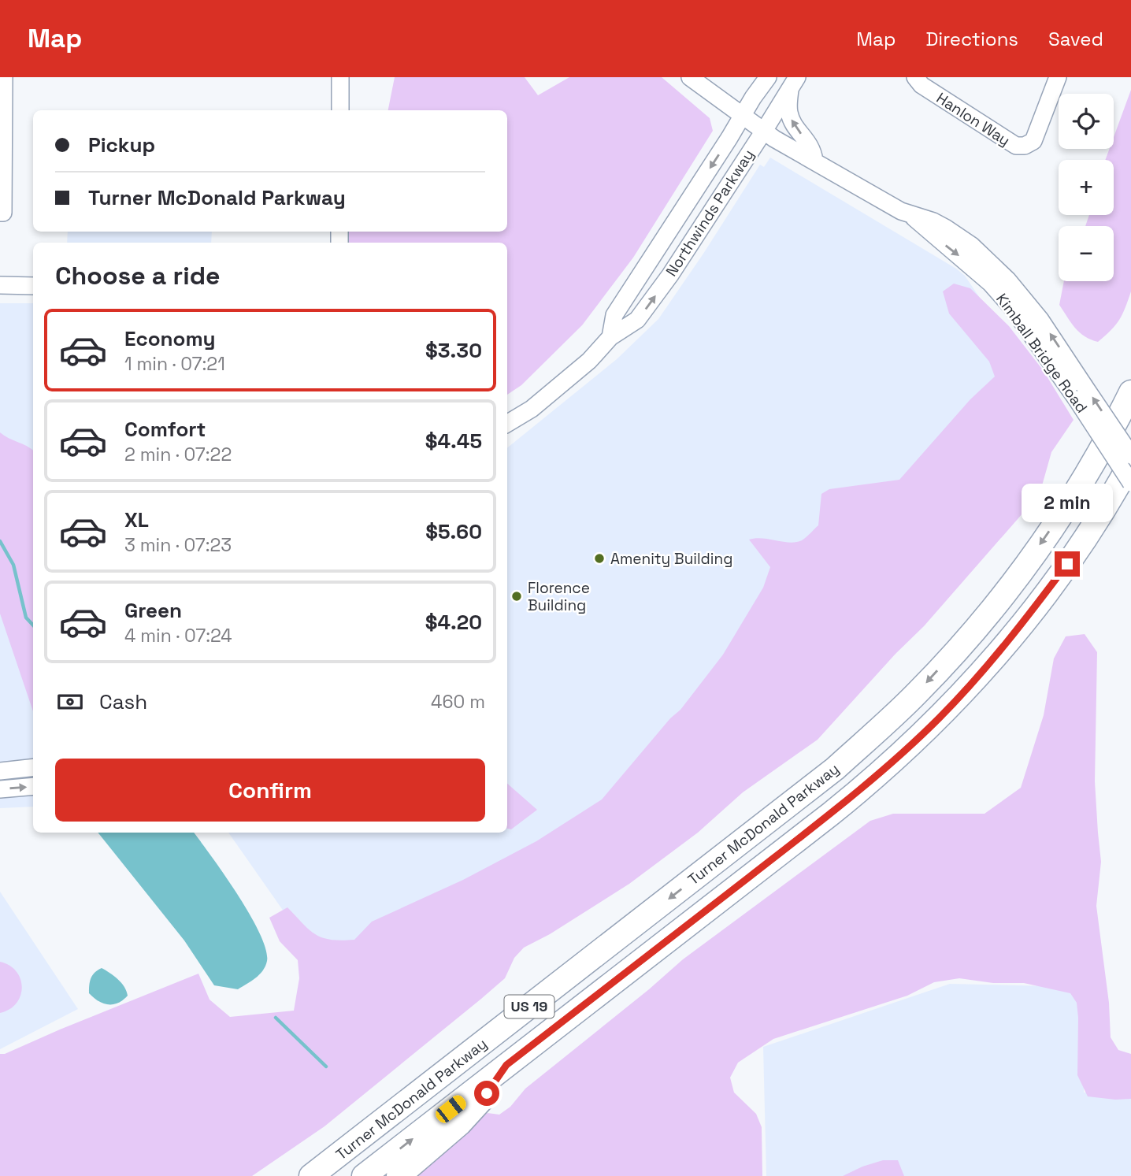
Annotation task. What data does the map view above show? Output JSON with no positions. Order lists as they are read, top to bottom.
{
  "streets": {
    "highway": ["Turner McDonald Parkway", "US 19"],
    "street": ["Hanlon Way", "Northwinds Parkway", "Kimball Bridge Road"]
  },
  "crossings": [
    ["Northwinds Parkway", "Kimball Bridge Road"]
  ],
  "places": ["Amenity Building", "Florence Building"],
  "page": {
    "header": "Map",
    "nav": ["Map", "Directions", "Saved"],
    "map_buttons": ["+", "−"],
    "banner": ["Pickup", "Turner McDonald Parkway"],
    "heading": "Choose a ride",
    "list": [
      {
        "name": "Economy",
        "note": "1 min · 07:21",
        "value": "$3.30"
      },
      {
        "name": "Comfort",
        "note": "2 min · 07:22",
        "value": "$4.45"
      },
      {
        "name": "XL",
        "note": "3 min · 07:23",
        "value": "$5.60"
      },
      {
        "name": "Green",
        "note": "4 min · 07:24",
        "value": "$4.20"
      }
    ],
    "bubble": "2 min",
    "pay": ["Cash", "460 m"],
    "buttons": "Confirm"
  }
}
